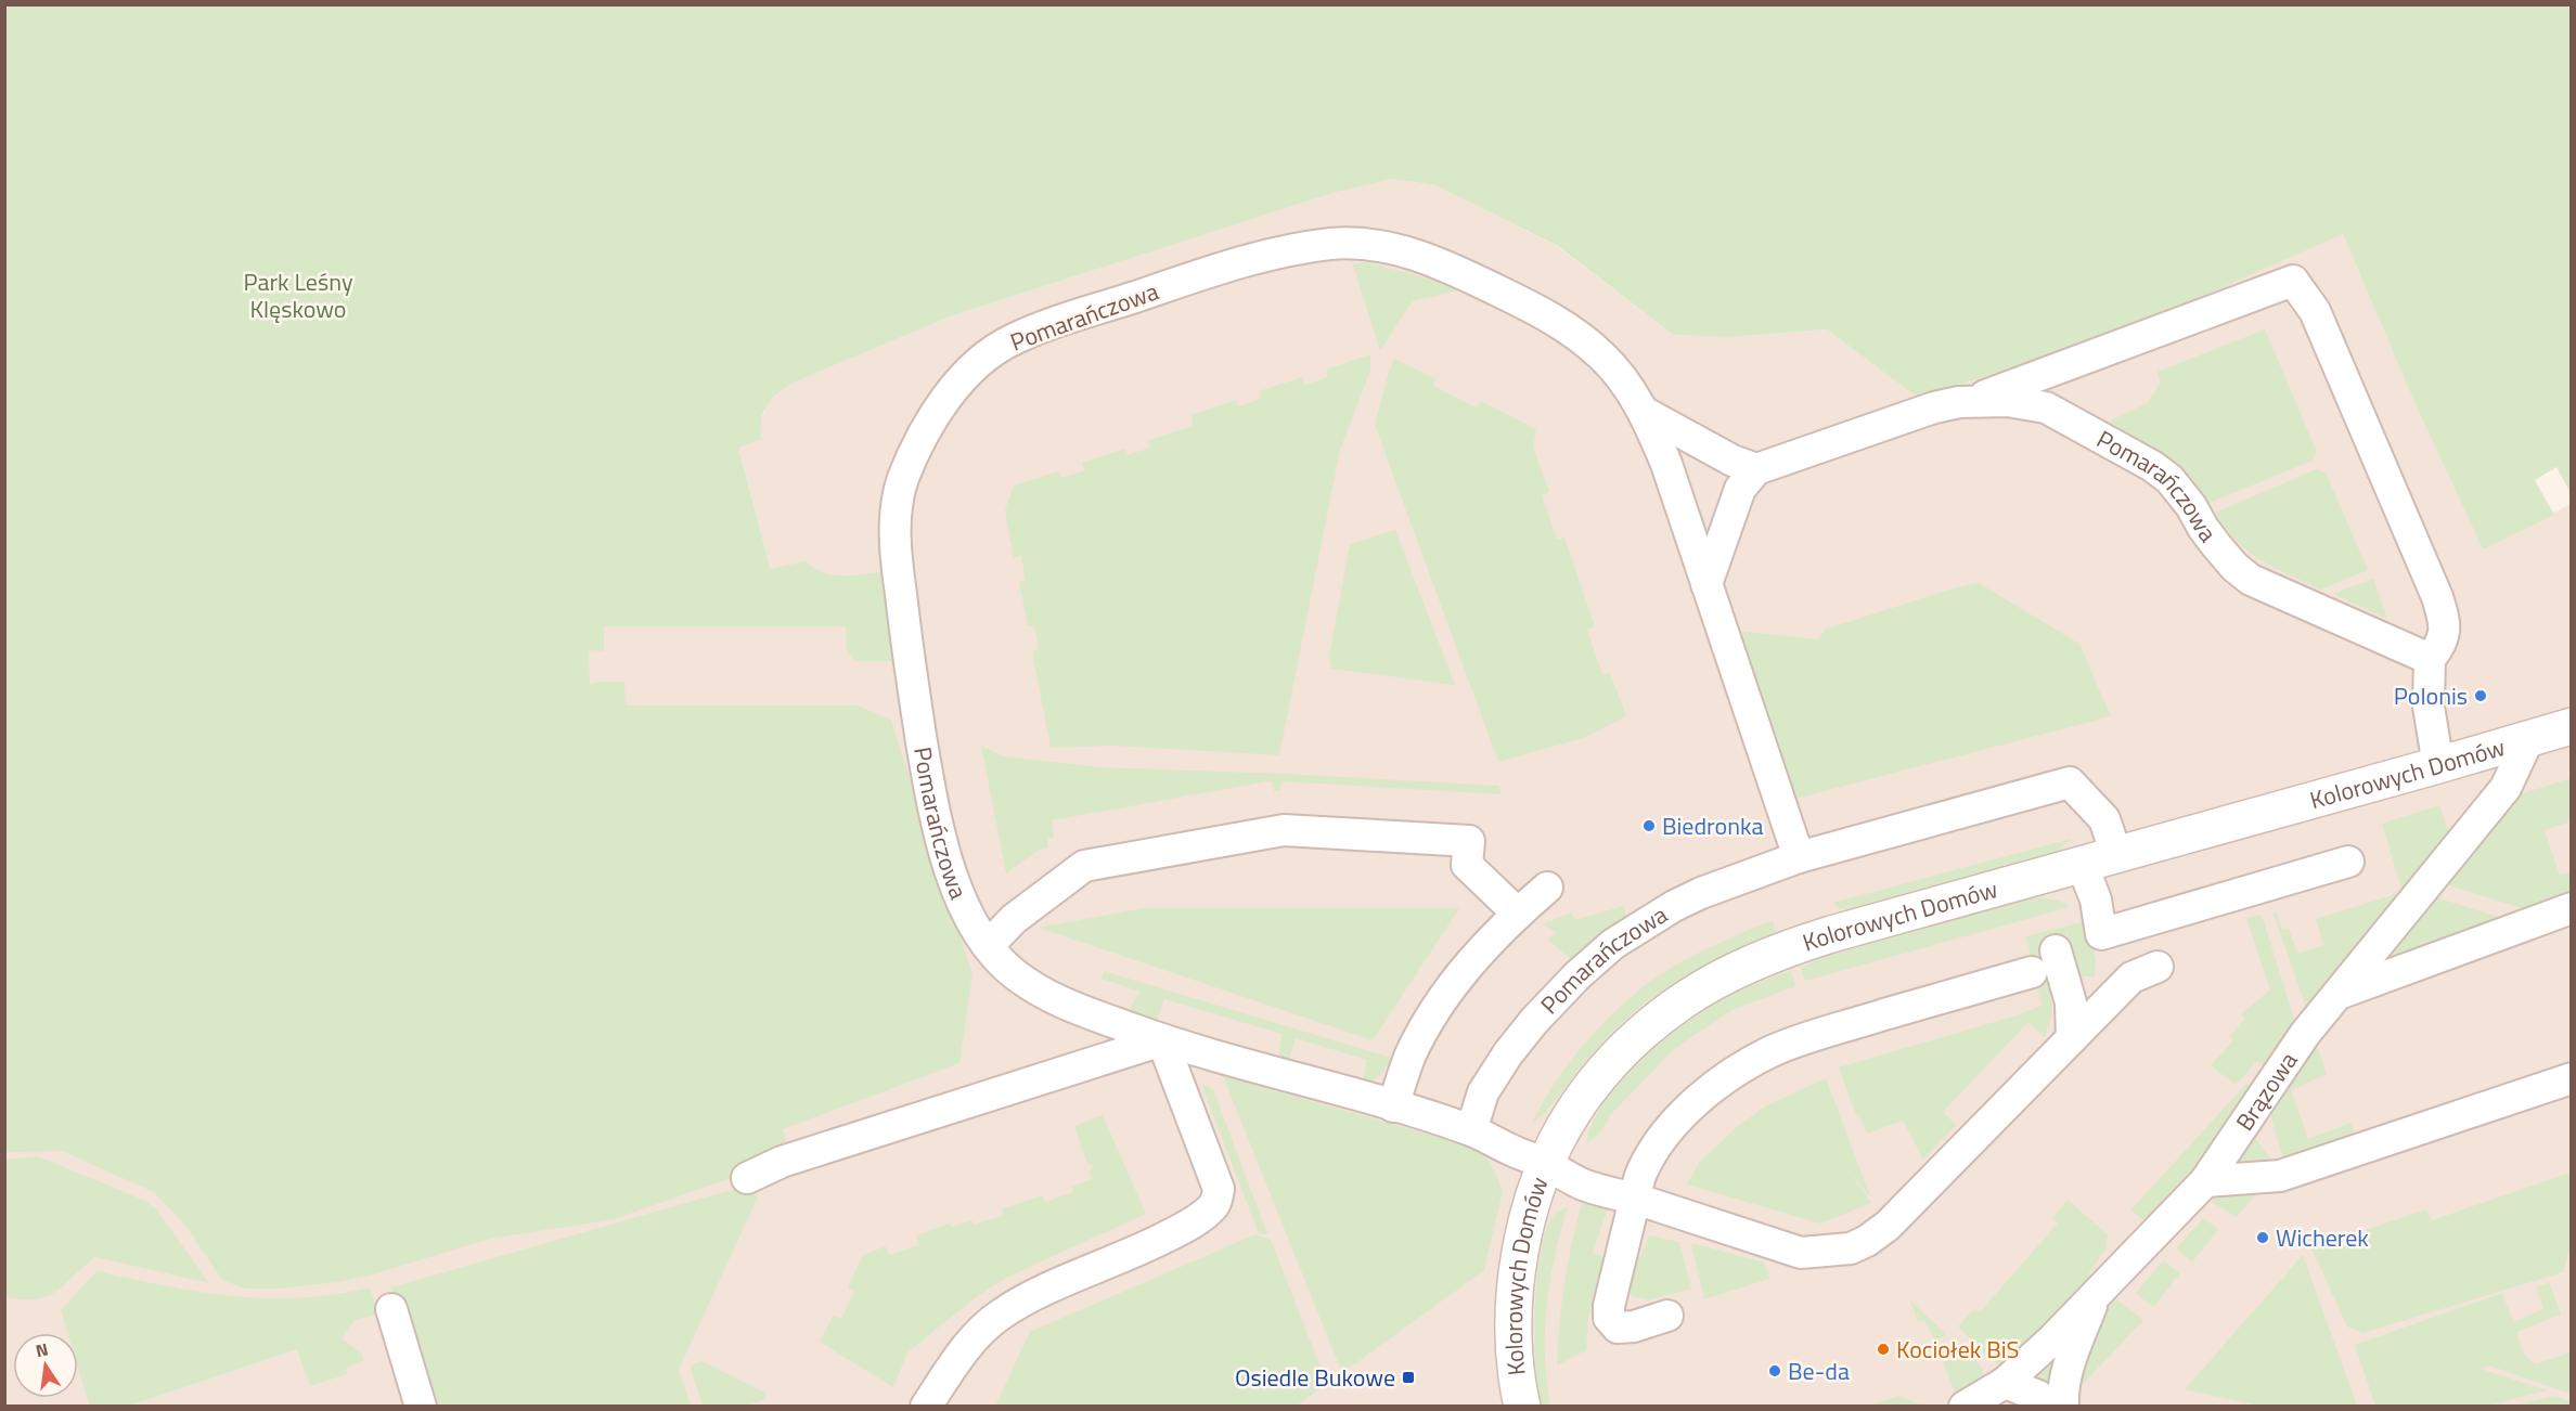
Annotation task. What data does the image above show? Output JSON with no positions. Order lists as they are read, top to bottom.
{
  "streets": {
    "street": ["Pomarańczowa", "Kolorowych Domów", "Brązowa"]
  },
  "crossings": [
    ["Pomarańczowa", "Kolorowych Domów"],
    ["Kolorowych Domów", "Brązowa"]
  ],
  "parks": ["Park Leśny Klęskowo"],
  "places": {
    "other": [
      "Polonis",
      "Biedronka",
      "Wicherek",
      "Kociołek BiS",
      "Be-da"
    ],
    "transit": ["Osiedle Bukowe"]
  },
  "north": "top"
}
